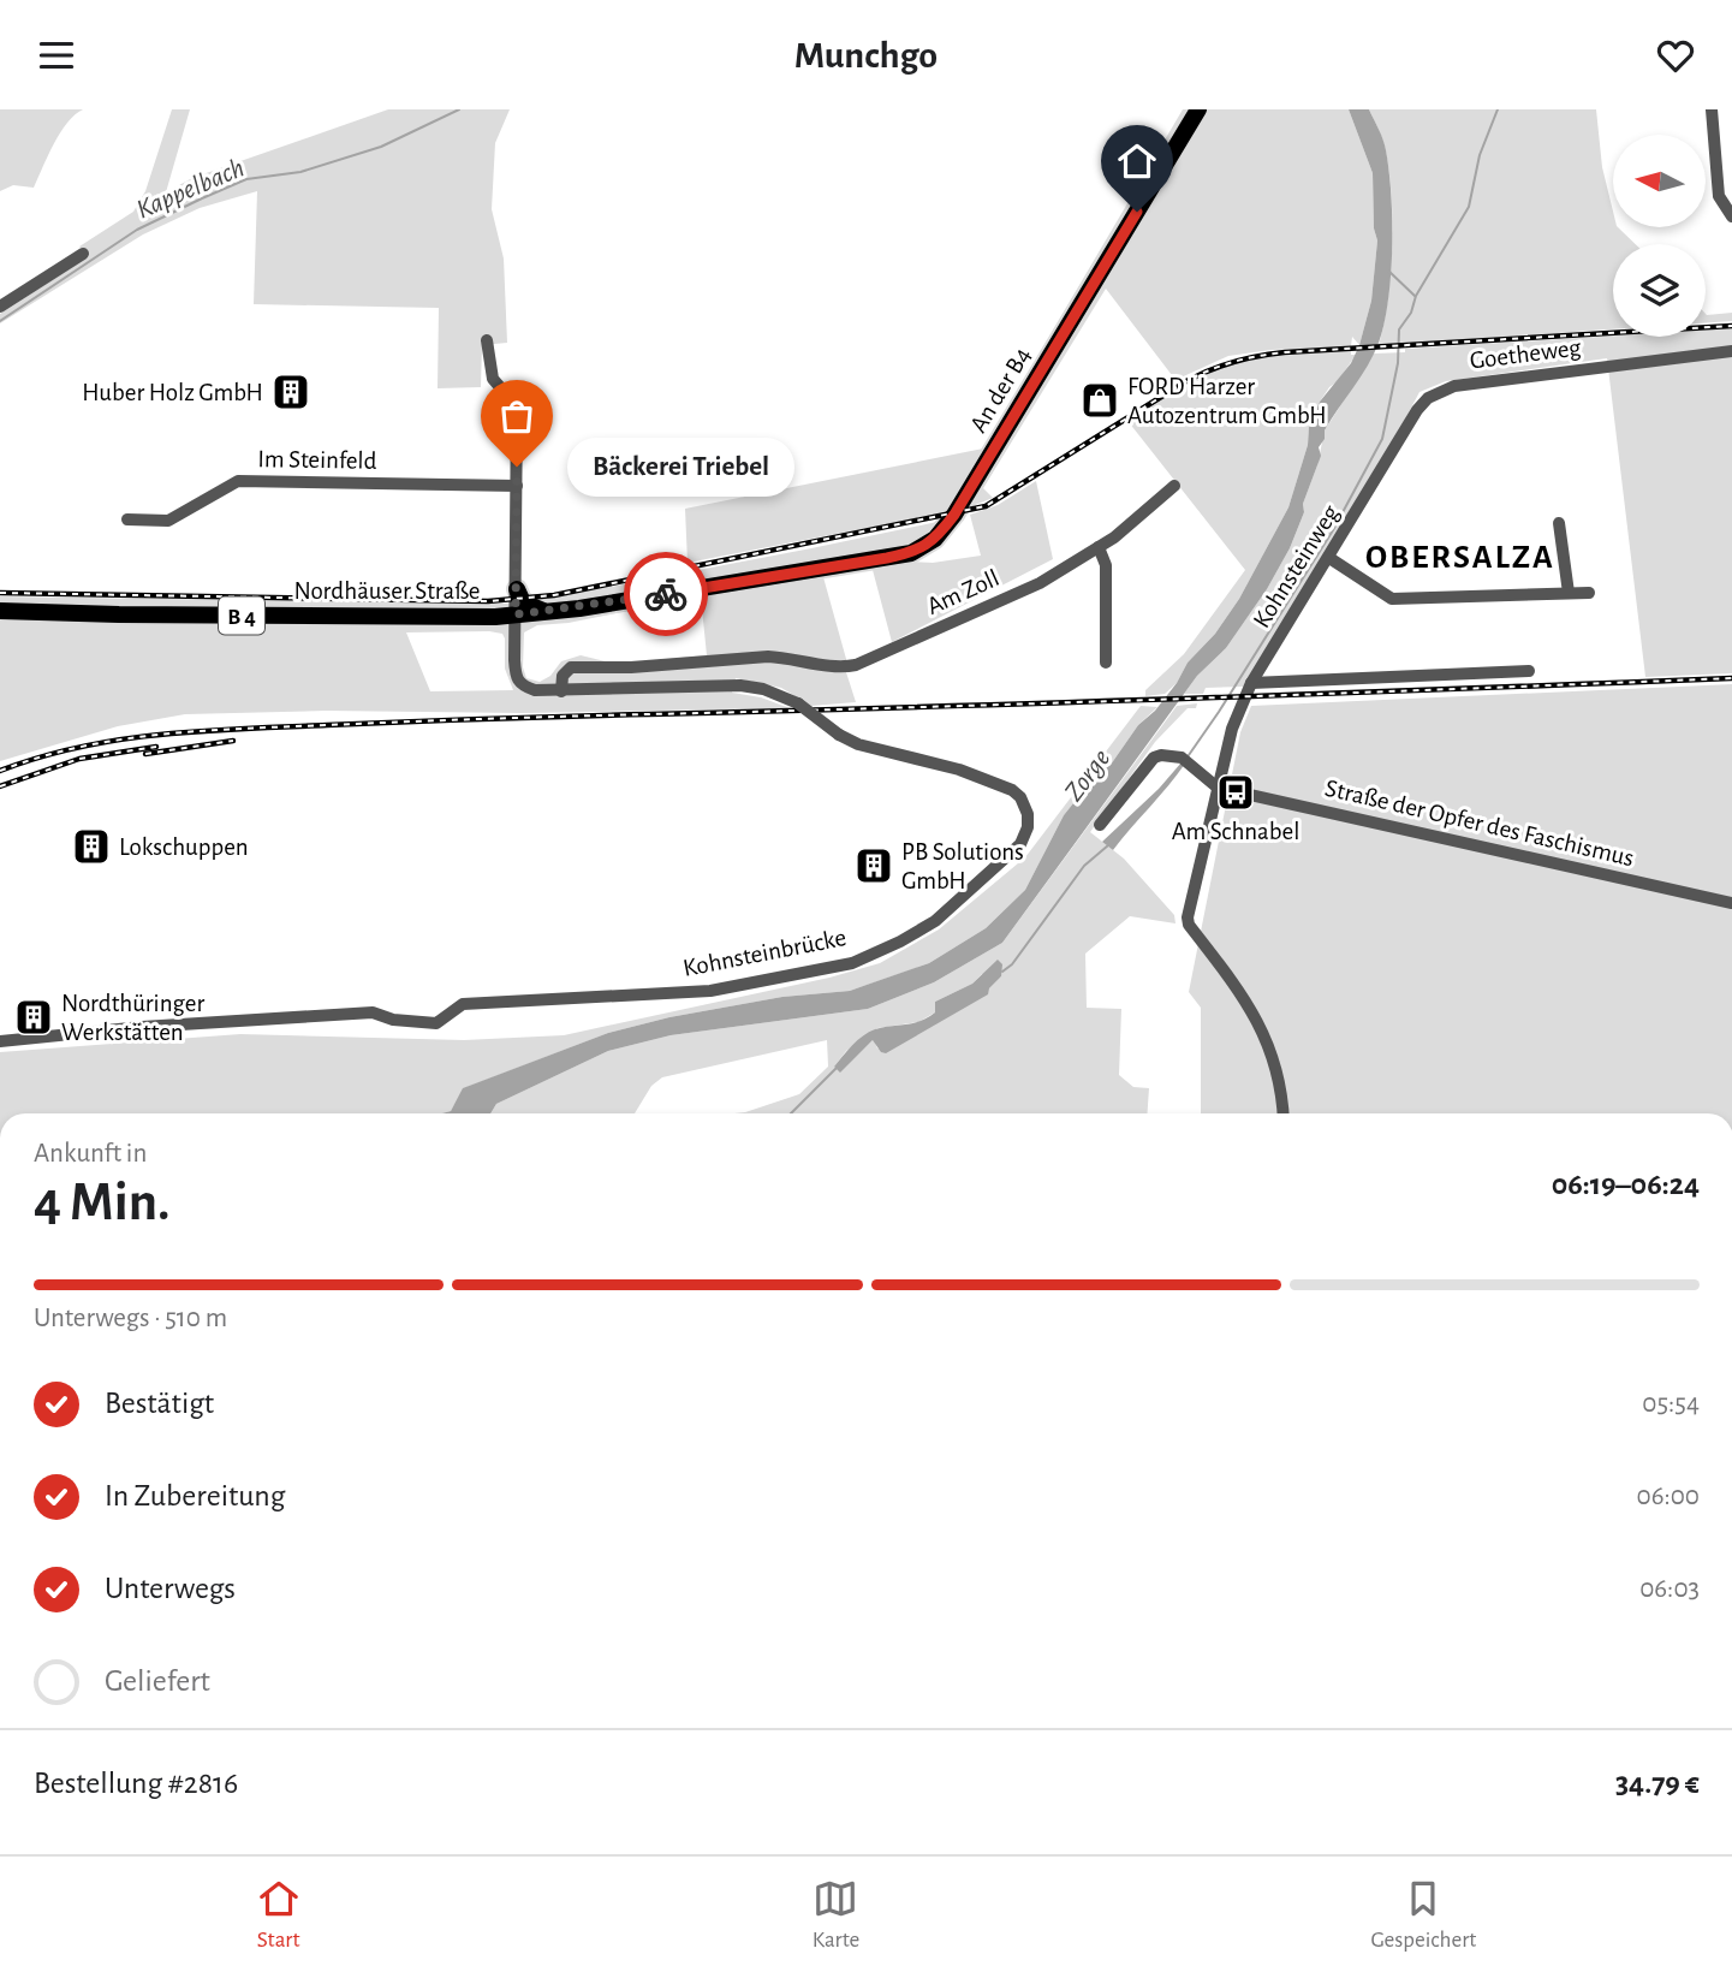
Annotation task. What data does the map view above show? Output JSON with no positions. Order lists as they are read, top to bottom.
{
  "streets": {
    "main road": ["An der B4", "Nordhäuser Straße", "B 4"],
    "street": [
      "Goetheweg",
      "Im Steinfeld",
      "Kohnsteinweg",
      "Am Zoll",
      "Straße der Opfer des Faschismus",
      "Kohnsteinbrücke"
    ]
  },
  "crossings": [
    ["Goetheweg", "Kohnsteinweg"],
    ["An der B4", "Nordhäuser Straße"],
    ["Kohnsteinweg", "Straße der Opfer des Faschismus"],
    ["Nordhäuser Straße", "Kohnsteinbrücke"],
    ["Am Zoll", "Kohnsteinbrücke"]
  ],
  "districts": ["OBERSALZA"],
  "water": ["Kappelbach", "Zorge"],
  "places": {
    "building": [
      "Huber Holz GmbH",
      "Lokschuppen",
      "PB Solutions GmbH",
      "Nordthüringer Werkstätten"
    ],
    "shop": ["FORD Harzer Autozentrum GmbH"],
    "other": ["Bäckerei Triebel"],
    "bus stop": ["Am Schnabel"]
  },
  "north": "left",
  "page": {
    "header": "Munchgo",
    "bubble": "Bäckerei Triebel",
    "heading": ["4 Min.", "Ankunft in", "06:19–06:24"],
    "panel": ["Bestellung #2816", "34.79 €"],
    "bar": "Unterwegs · 510 m",
    "list": [
      ["Bestätigt", "05:54"],
      ["In Zubereitung", "06:00"],
      ["Unterwegs", "06:03"],
      "Geliefert"
    ],
    "tabs": ["Start", "Karte", "Gespeichert"]
  }
}
